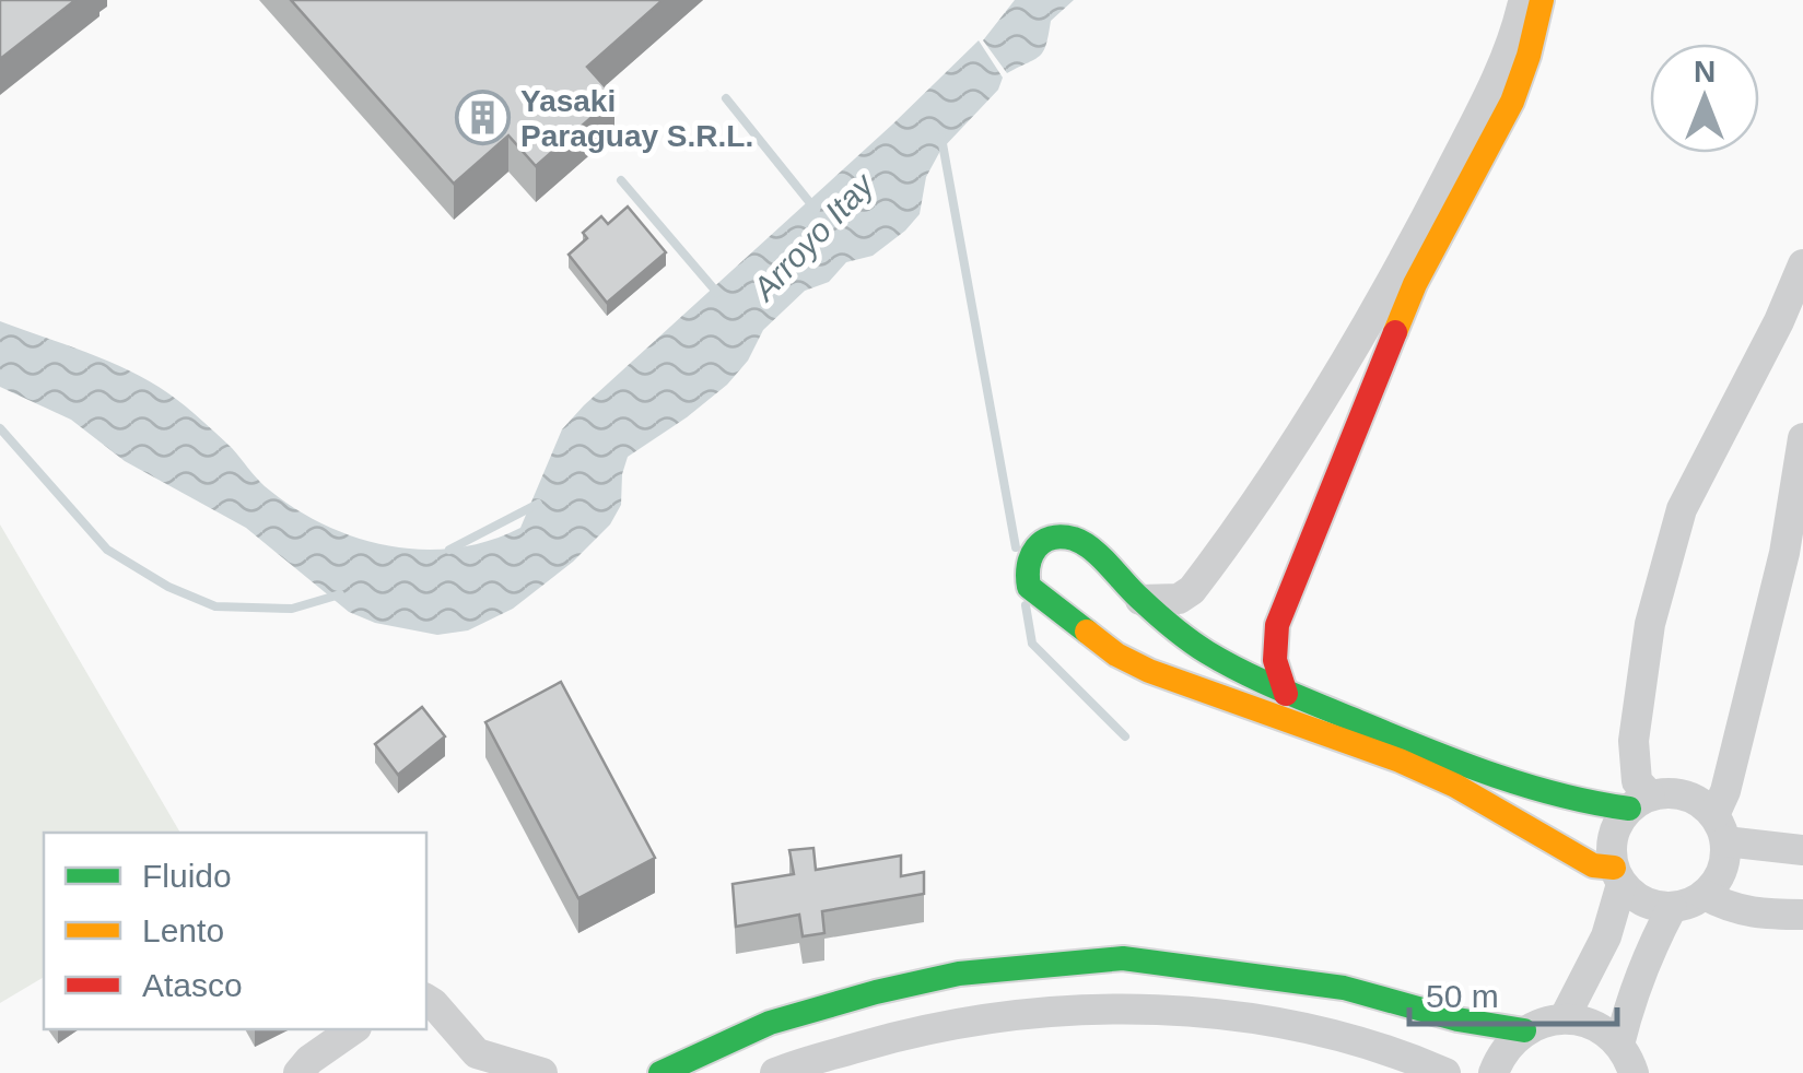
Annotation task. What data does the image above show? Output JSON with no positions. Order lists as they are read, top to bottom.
{
  "water": ["Arroyo Itay"],
  "places": {
    "building": ["Yasaki Paraguay S.R.L."]
  },
  "legend": ["Fluido", "Lento", "Atasco"],
  "scale_bar": "50 m",
  "north": "top"
}
